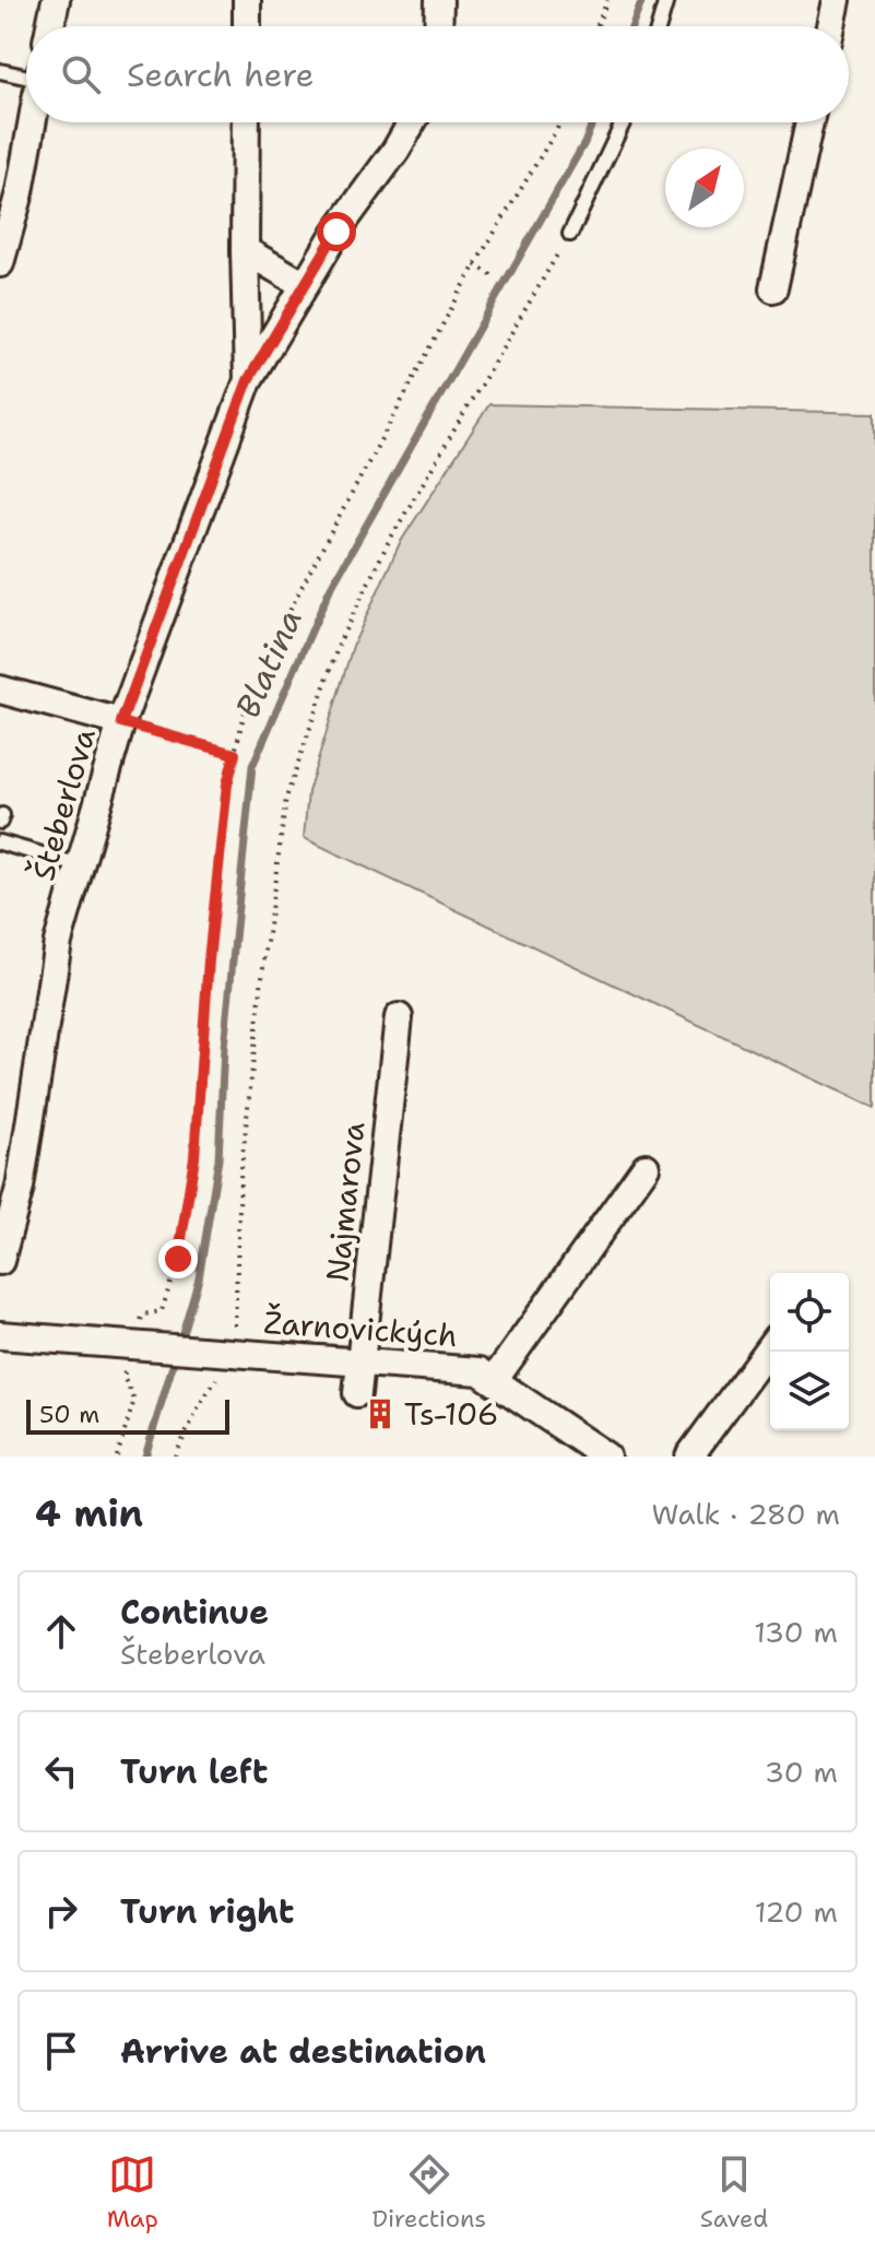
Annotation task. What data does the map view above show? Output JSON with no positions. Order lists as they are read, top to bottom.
{
  "streets": {
    "street": ["Šteberlova", "Najmarova", "Žarnovických"]
  },
  "crossings": [
    ["Najmarova", "Žarnovických"]
  ],
  "water": ["Blatina"],
  "places": {
    "building": ["Ts-106"]
  },
  "scale_bar": "50 m",
  "north": "top right",
  "page": {
    "search": "Search here",
    "scale": "50 m",
    "heading": ["4 min", "Walk · 280 m"],
    "list": [
      ["Continue", "Šteberlova", "130 m"],
      ["Turn left", "30 m"],
      ["Turn right", "120 m"],
      "Arrive at destination"
    ],
    "nav": ["Map", "Directions", "Saved"]
  }
}
